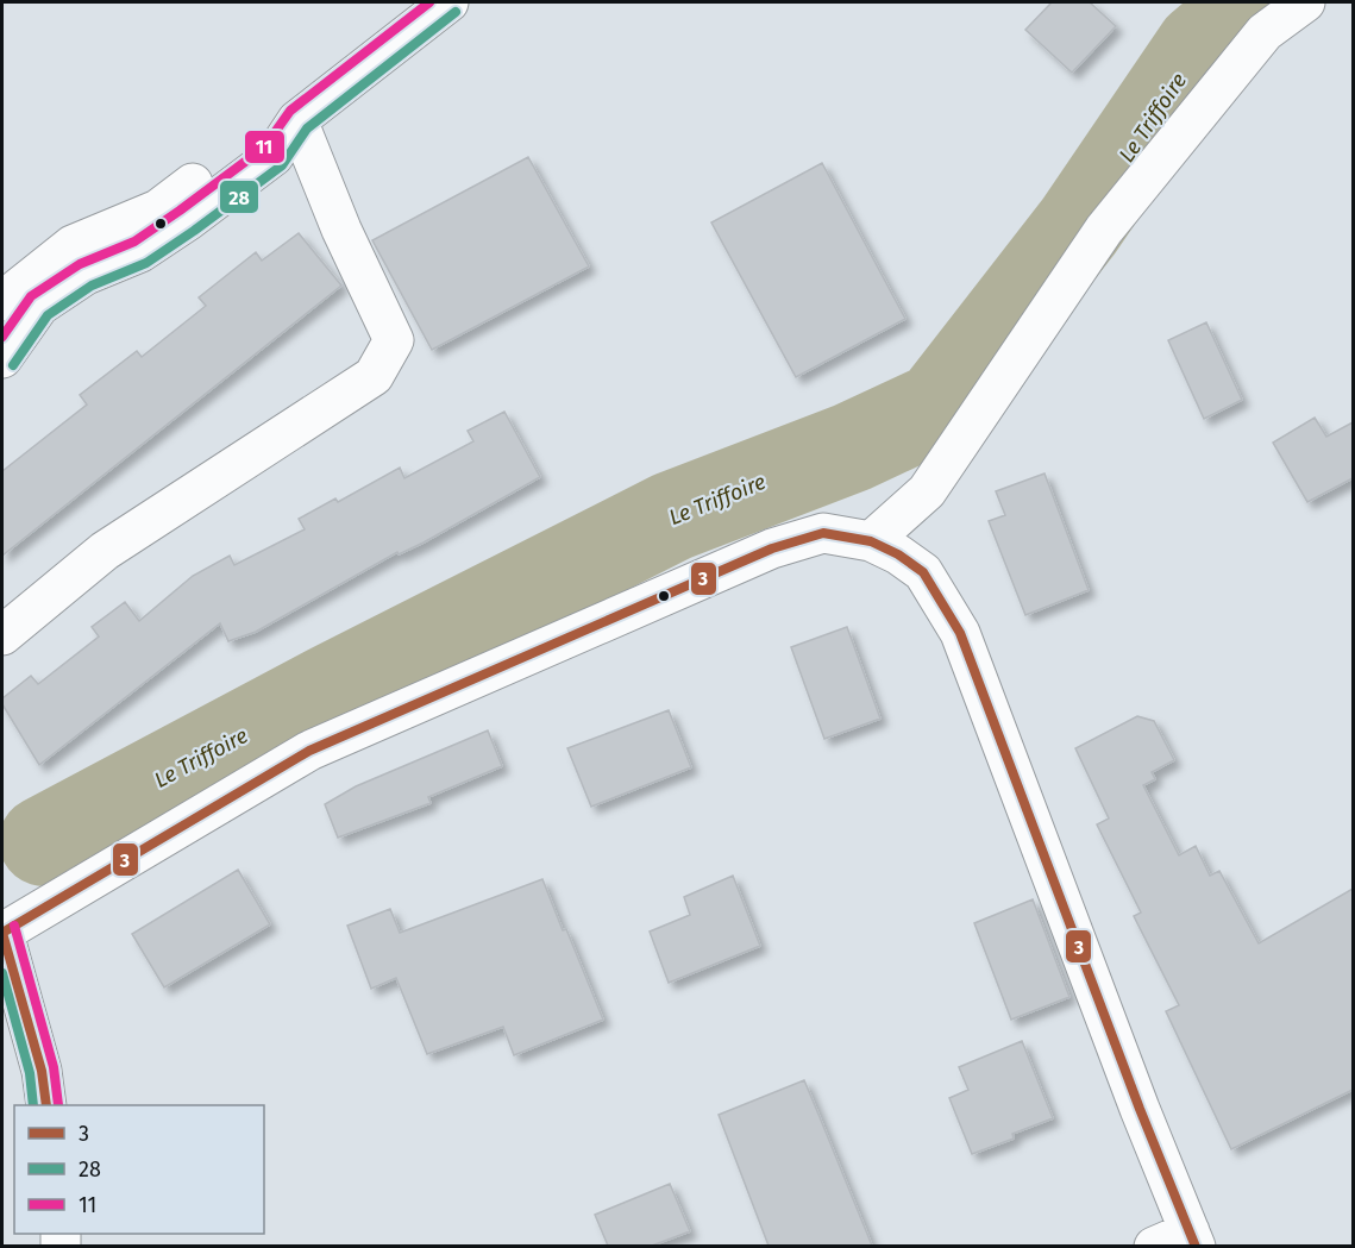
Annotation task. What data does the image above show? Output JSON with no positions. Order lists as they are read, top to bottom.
{
  "water": ["Le Triffoire"],
  "lines": ["transit line 11", "transit line 28", "transit line 3"],
  "legend": ["3", "28", "11"]
}
